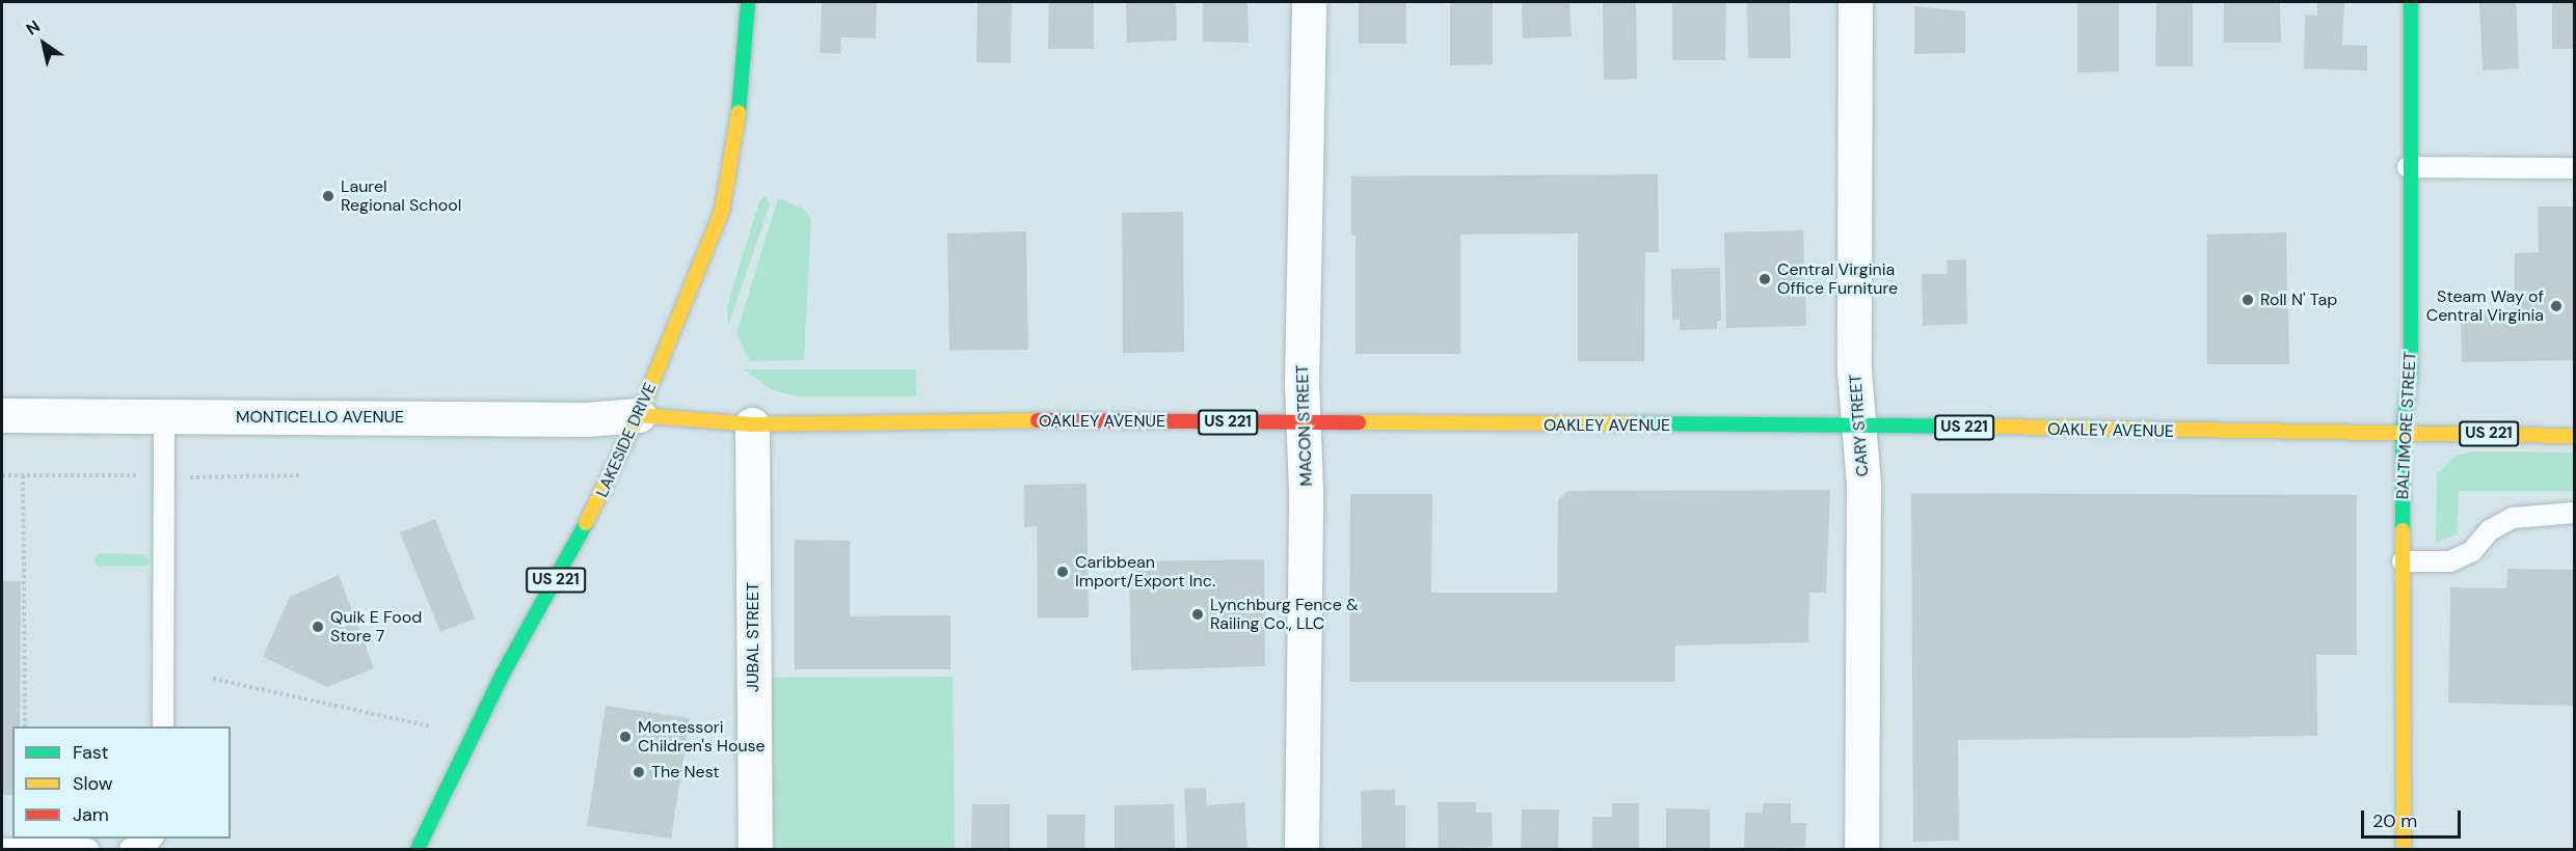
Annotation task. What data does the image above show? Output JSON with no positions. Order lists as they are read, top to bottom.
{
  "streets": {
    "main road": [
      "OAKLEY AVENUE",
      "US 221",
      "BALTIMORE STREET",
      "LAKESIDE DRIVE"
    ],
    "street": [
      "MONTICELLO AVENUE",
      "MACON STREET",
      "CARY STREET",
      "JUBAL STREET"
    ]
  },
  "crossings": [
    ["MONTICELLO AVENUE", "OAKLEY AVENUE"],
    ["MONTICELLO AVENUE", "LAKESIDE DRIVE"],
    ["OAKLEY AVENUE", "MACON STREET"],
    ["OAKLEY AVENUE", "CARY STREET"],
    ["OAKLEY AVENUE", "BALTIMORE STREET"],
    ["OAKLEY AVENUE", "LAKESIDE DRIVE"],
    ["OAKLEY AVENUE", "JUBAL STREET"]
  ],
  "places": [
    "Laurel Regional School",
    "Central Virginia Office Furniture",
    "Roll N' Tap",
    "Steam Way of Central Virginia",
    "Caribbean Import/Export Inc.",
    "Lynchburg Fence & Railing Co., LLC",
    "Quik E Food Store 7",
    "Montessori Children's House",
    "The Nest"
  ],
  "legend": ["Fast", "Slow", "Jam"],
  "scale_bar": "20 m",
  "north": "top left"
}
